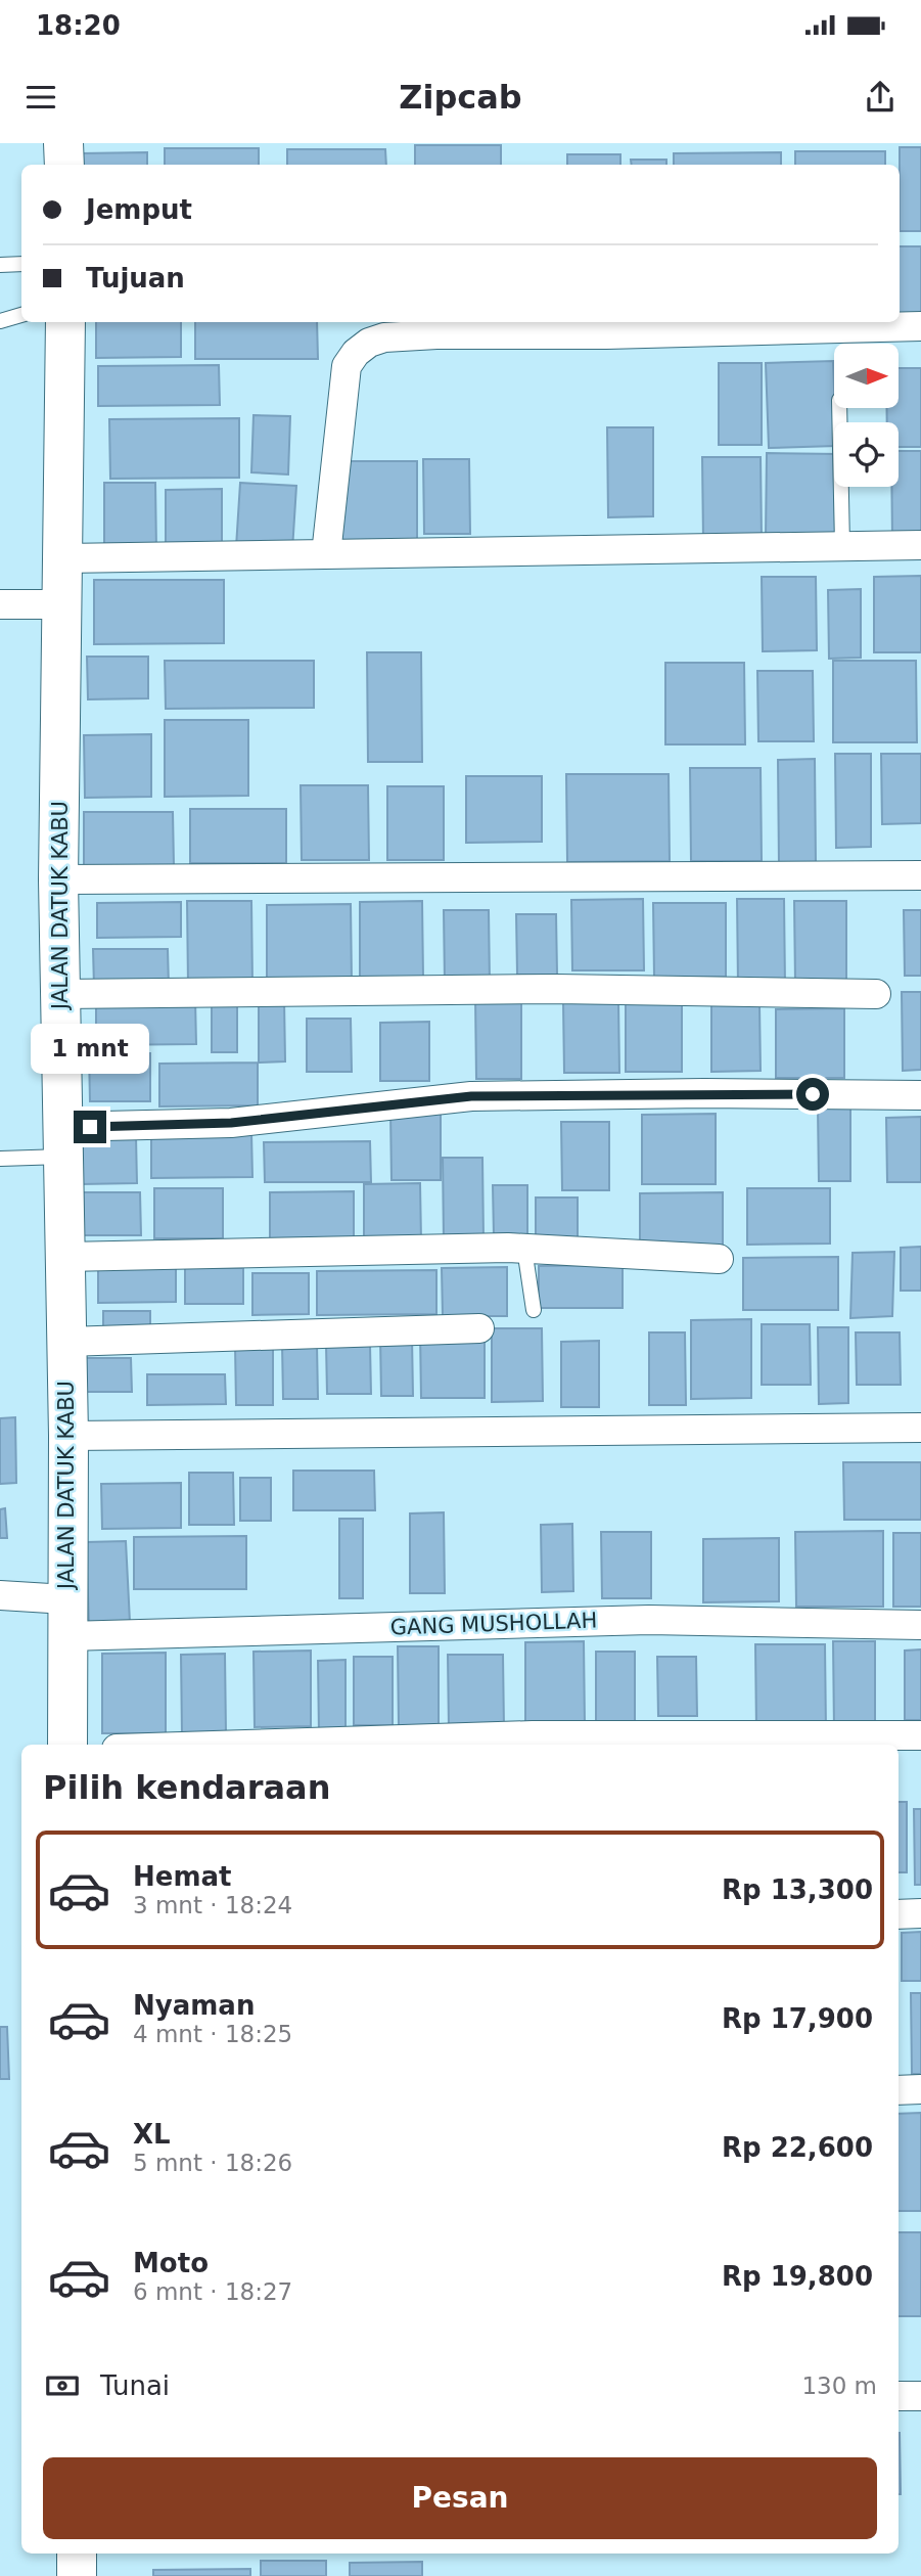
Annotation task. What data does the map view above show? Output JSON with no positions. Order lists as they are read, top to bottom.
{
  "streets": {
    "street": ["JALAN DATUK KABU", "GANG MUSHOLLAH"]
  },
  "crossings": [
    ["JALAN DATUK KABU", "GANG MUSHOLLAH"]
  ],
  "north": "right",
  "page": {
    "status": "18:20",
    "header": "Zipcab",
    "banner": ["Jemput", "Tujuan"],
    "bubble": "1 mnt",
    "heading": "Pilih kendaraan",
    "list": [
      {
        "name": "Hemat",
        "note": "3 mnt · 18:24",
        "value": "Rp 13,300"
      },
      {
        "name": "Nyaman",
        "note": "4 mnt · 18:25",
        "value": "Rp 17,900"
      },
      {
        "name": "XL",
        "note": "5 mnt · 18:26",
        "value": "Rp 22,600"
      },
      {
        "name": "Moto",
        "note": "6 mnt · 18:27",
        "value": "Rp 19,800"
      }
    ],
    "pay": ["Tunai", "130 m"],
    "buttons": "Pesan"
  }
}
